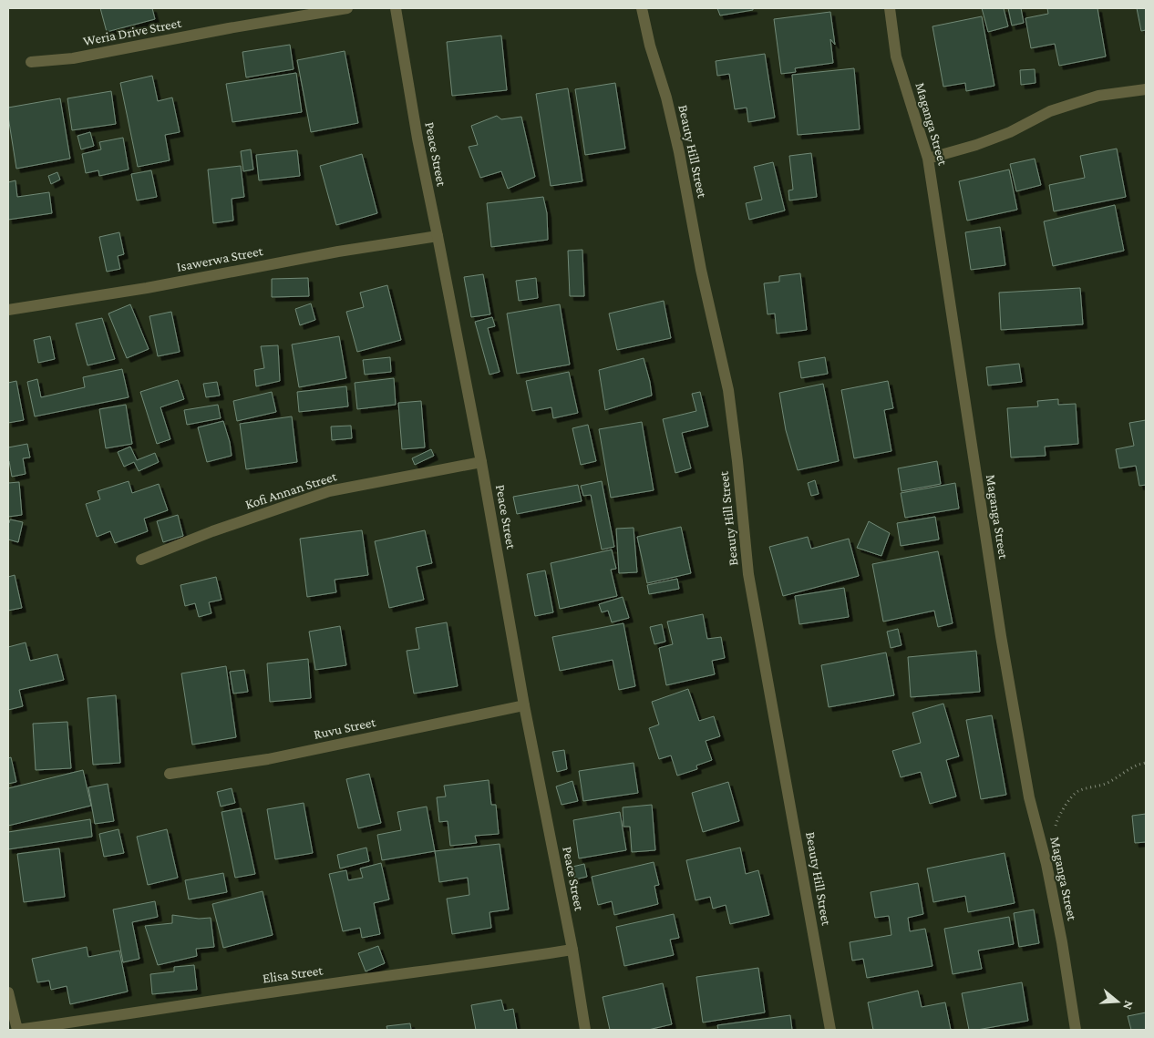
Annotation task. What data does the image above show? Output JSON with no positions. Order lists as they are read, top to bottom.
{
  "streets": {
    "street": [
      "Weria Drive Street",
      "Maganga Street",
      "Beauty Hill Street",
      "Peace Street",
      "Isawerwa Street",
      "Kofi Annan Street",
      "Ruvu Street",
      "Elisa Street"
    ]
  },
  "crossings": [
    ["Peace Street", "Isawerwa Street"],
    ["Peace Street", "Kofi Annan Street"],
    ["Peace Street", "Ruvu Street"],
    ["Peace Street", "Elisa Street"]
  ],
  "north": "right"
}
